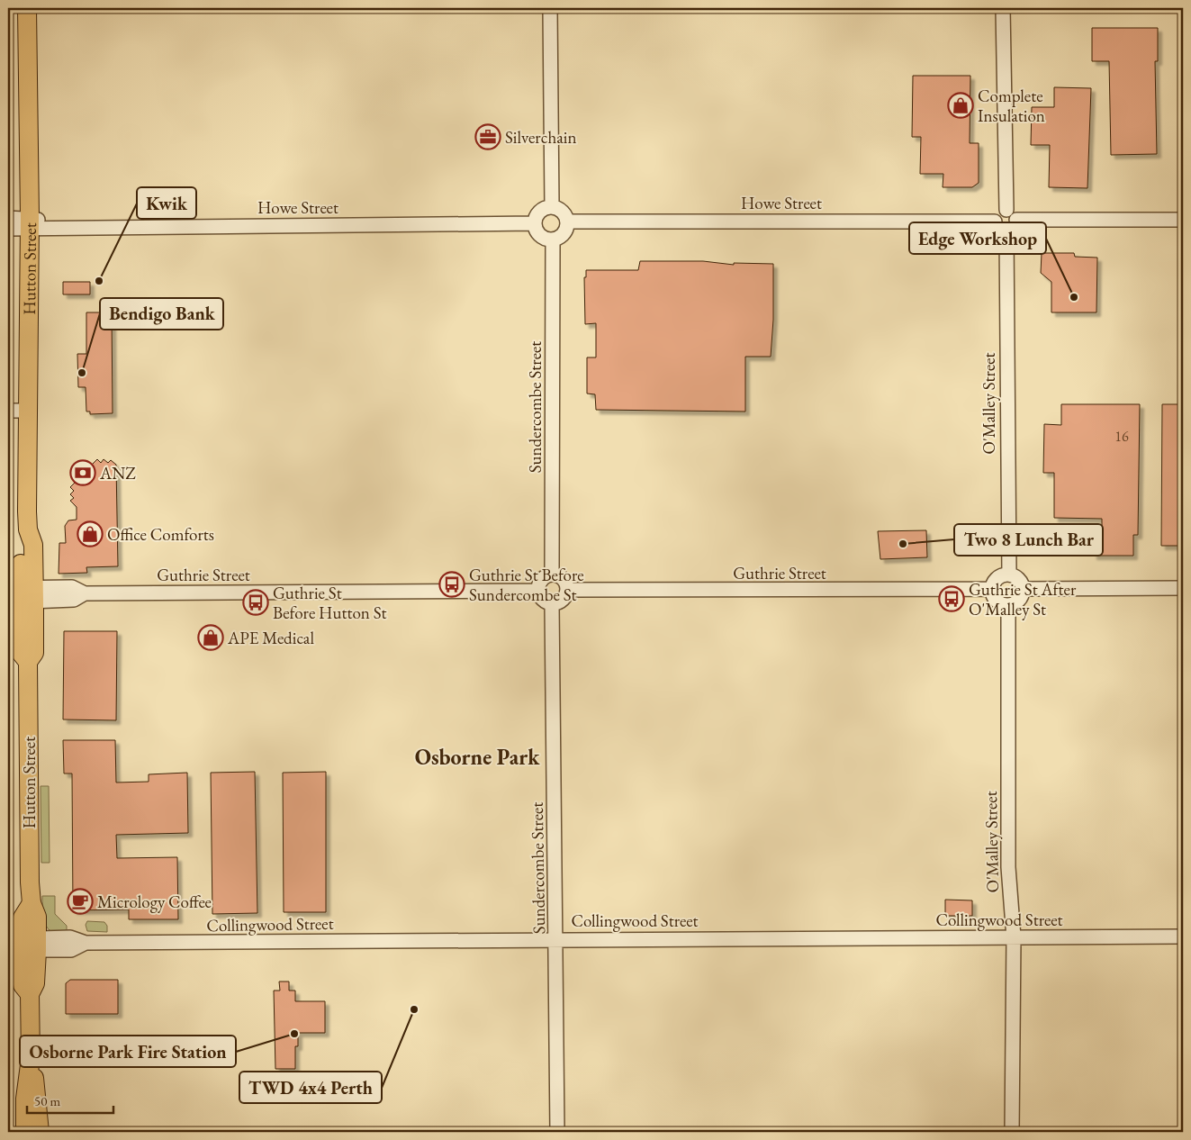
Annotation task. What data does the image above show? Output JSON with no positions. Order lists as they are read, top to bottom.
{
  "streets": {
    "main road": ["Hutton Street"],
    "street": [
      "Howe Street",
      "O'Malley Street",
      "Sundercombe Street",
      "Guthrie Street",
      "Collingwood Street"
    ]
  },
  "crossings": [
    ["Howe Street", "Hutton Street"],
    ["Howe Street", "O'Malley Street"],
    ["Howe Street", "Sundercombe Street"],
    ["Hutton Street", "Guthrie Street"],
    ["Hutton Street", "Collingwood Street"],
    ["O'Malley Street", "Guthrie Street"],
    ["O'Malley Street", "Collingwood Street"],
    ["Sundercombe Street", "Guthrie Street"],
    ["Sundercombe Street", "Collingwood Street"]
  ],
  "districts": ["Osborne Park"],
  "places": {
    "shop": ["Complete Insulation", "Office Comforts", "APE Medical"],
    "office": ["Silverchain"],
    "other": [
      "Kwik",
      "Edge Workshop",
      "Bendigo Bank",
      "Two 8 Lunch Bar",
      "TWD 4x4 Perth",
      "Osborne Park Fire Station"
    ],
    "bank": ["ANZ"],
    "bus stop": ["Guthrie St Before Sundercombe St", "Guthrie St After O'Malley St", "Guthrie St Before Hutton St"],
    "cafe": ["Micrology Coffee"]
  },
  "house_numbers": ["16"],
  "scale_bar": "50 m"
}
